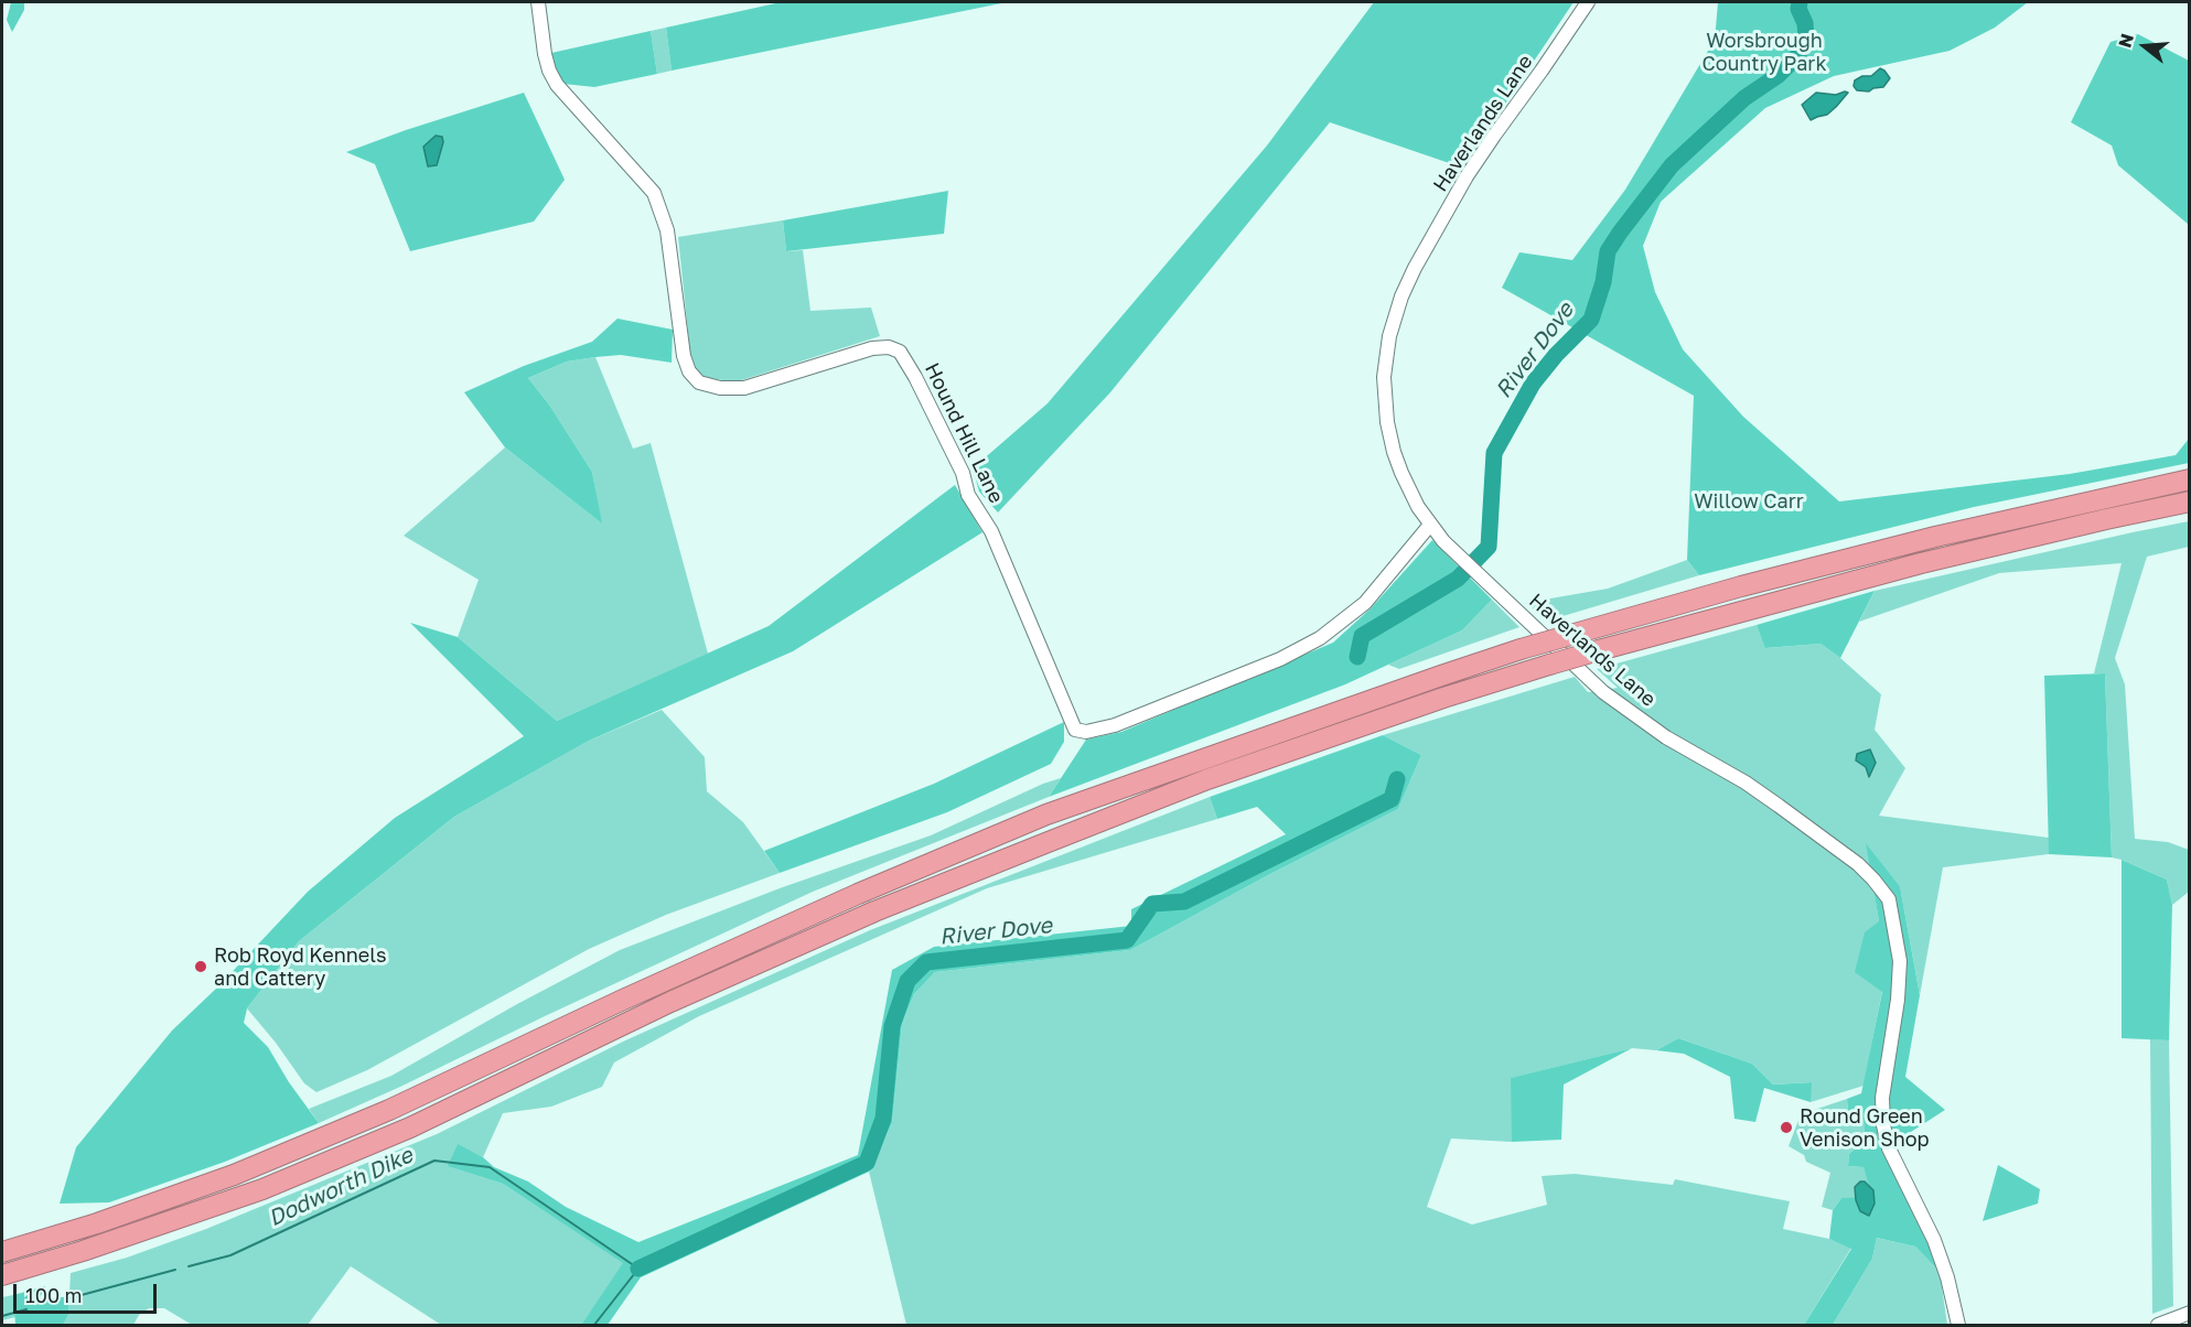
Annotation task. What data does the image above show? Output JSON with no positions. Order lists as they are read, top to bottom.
{
  "streets": {
    "street": ["Haverlands Lane", "Hound Hill Lane"]
  },
  "crossings": [
    ["Haverlands Lane", "Hound Hill Lane"]
  ],
  "water": ["River Dove", "Dodworth Dike"],
  "parks": ["Worsbrough Country Park", "Willow Carr"],
  "places": ["Rob Royd Kennels and Cattery", "Round Green Venison Shop"],
  "scale_bar": "100 m",
  "north": "left"
}
